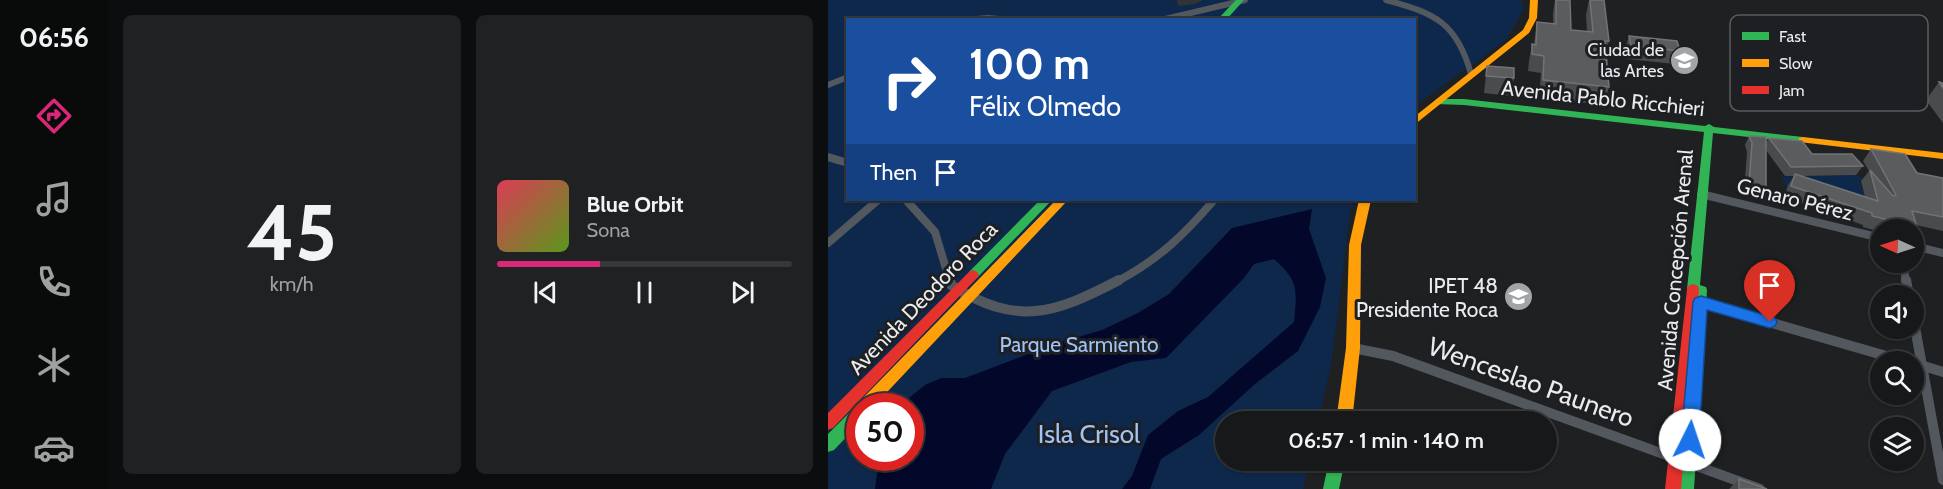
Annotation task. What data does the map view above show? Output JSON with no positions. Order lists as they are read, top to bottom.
{
  "streets": {
    "main road": ["Avenida Pablo Ricchieri", "Avenida Concepción Arenal", "Avenida Deodoro Roca"],
    "street": ["Genaro Pérez", "Wenceslao Paunero"]
  },
  "crossings": [
    ["Avenida Pablo Ricchieri", "Avenida Concepción Arenal"],
    ["Genaro Pérez", "Avenida Concepción Arenal"],
    ["Avenida Concepción Arenal", "Wenceslao Paunero"]
  ],
  "parks": ["Parque Sarmiento", "Isla Crisol"],
  "places": {
    "school or university": ["Ciudad de las Artes", "IPET 48 Presidente Roca"]
  },
  "legend": ["Fast", "Slow", "Jam"],
  "north": "left",
  "page": {
    "tabs": "06:56",
    "tile": ["45", "km/h"],
    "turn": ["100 m", "Félix Olmedo"],
    "then": "Then",
    "song": ["Blue Orbit", "Sona"],
    "limit": "50",
    "trip": "06:57 · 1 min · 140 m"
  }
}
